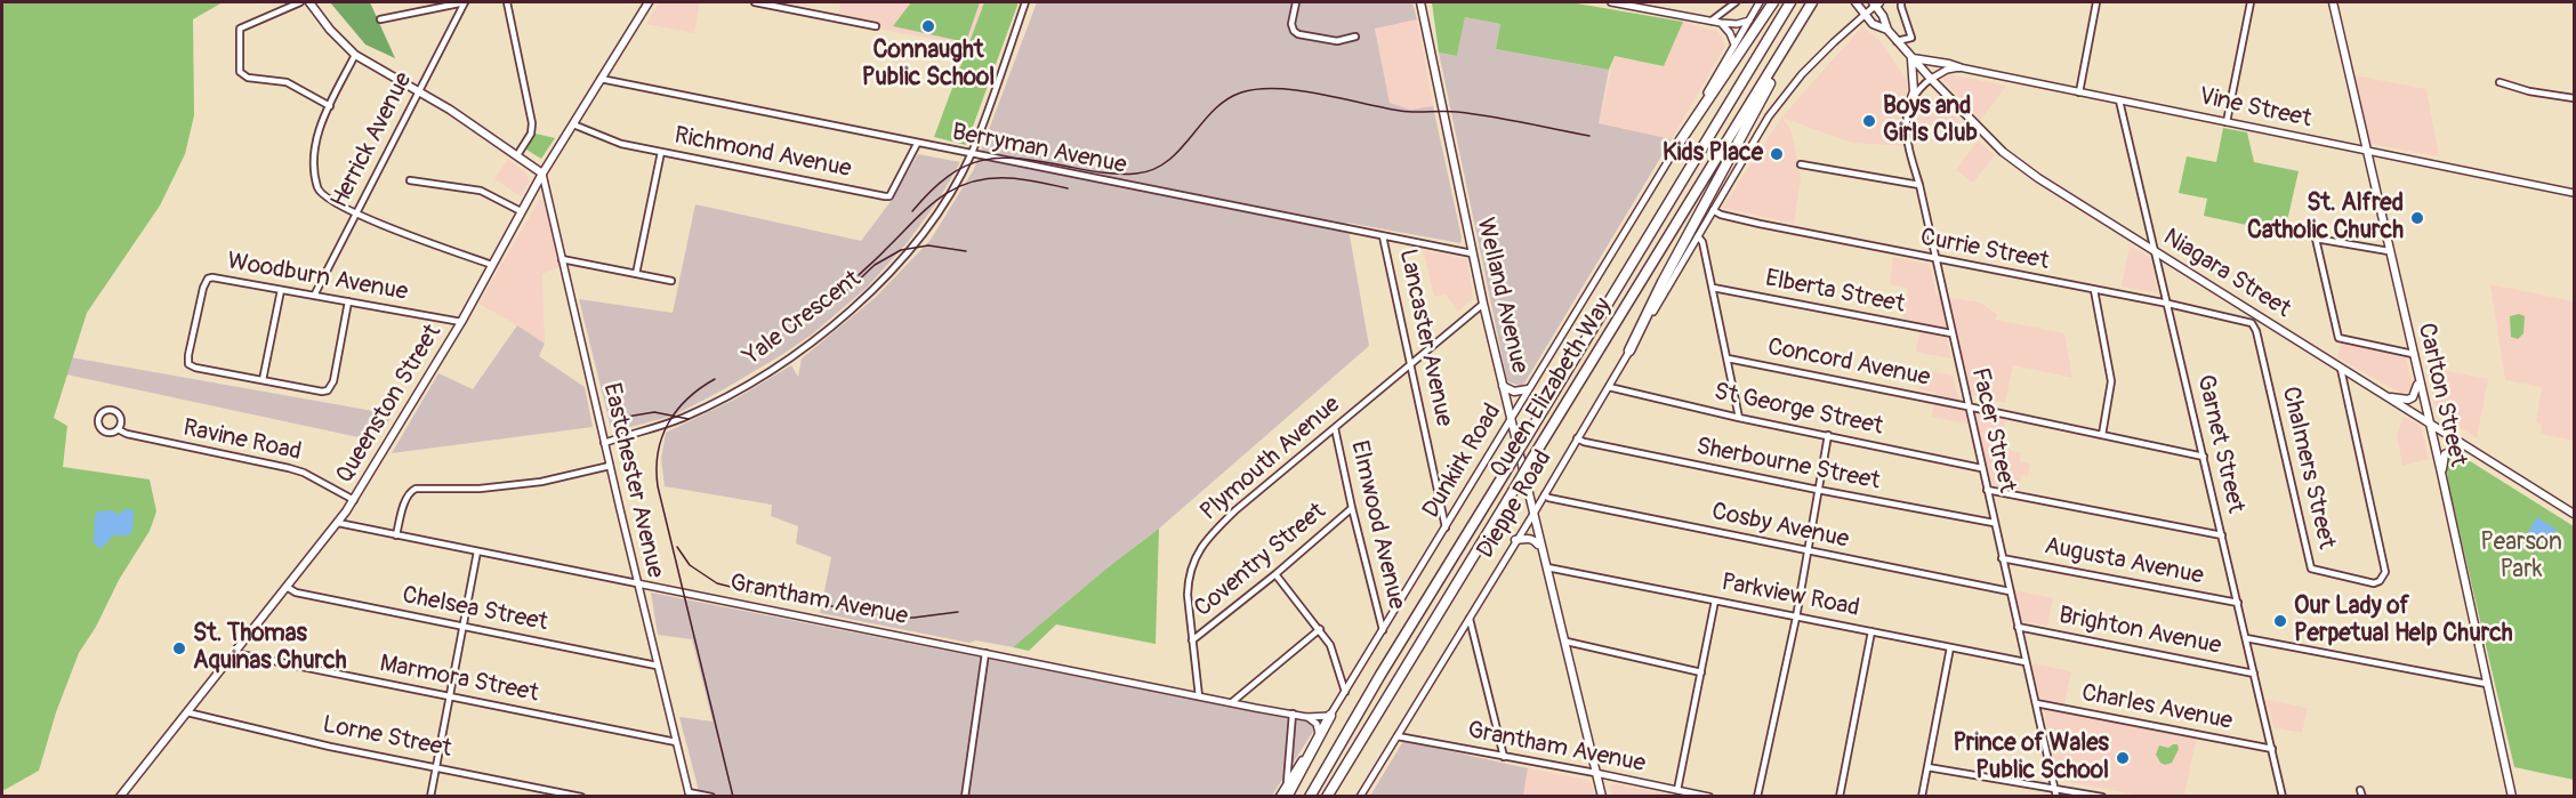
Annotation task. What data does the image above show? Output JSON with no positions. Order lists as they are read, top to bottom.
{
  "streets": {
    "highway": ["Queen Elizabeth Way"],
    "main road": [
      "Niagara Street",
      "Welland Avenue",
      "Carlton Street",
      "Queenston Street"
    ],
    "street": [
      "Vine Street",
      "Herrick Avenue",
      "Berryman Avenue",
      "Richmond Avenue",
      "Currie Street",
      "Woodburn Avenue",
      "Elberta Street",
      "Yale Crescent",
      "Lancaster Avenue",
      "Concord Avenue",
      "St George Street",
      "Facer Street",
      "Ravine Road",
      "Garnet Street",
      "Plymouth Avenue",
      "Dunkirk Road",
      "Sherbourne Street",
      "Chalmers Street",
      "Eastchester Avenue",
      "Dieppe Road",
      "Elmwood Avenue",
      "Cosby Avenue",
      "Coventry Street",
      "Augusta Avenue",
      "Parkview Road",
      "Grantham Avenue",
      "Chelsea Street",
      "Brighton Avenue",
      "Marmora Street",
      "Charles Avenue",
      "Lorne Street"
    ]
  },
  "crossings": [
    ["Vine Street", "Carlton Street"],
    ["Vine Street", "Garnet Street"],
    ["Herrick Avenue", "Woodburn Avenue"],
    ["Berryman Avenue", "Richmond Avenue"],
    ["Berryman Avenue", "Welland Avenue"],
    ["Berryman Avenue", "Yale Crescent"],
    ["Berryman Avenue", "Lancaster Avenue"],
    ["Berryman Avenue", "Queenston Street"],
    ["Richmond Avenue", "Queenston Street"],
    ["Currie Street", "Facer Street"],
    ["Currie Street", "Garnet Street"],
    ["Currie Street", "Chalmers Street"],
    ["Currie Street", "Dieppe Road"],
    ["Niagara Street", "Carlton Street"],
    ["Niagara Street", "Garnet Street"],
    ["Niagara Street", "Chalmers Street"],
    ["Niagara Street", "Dieppe Road"],
    ["Woodburn Avenue", "Queenston Street"],
    ["Elberta Street", "Facer Street"],
    ["Welland Avenue", "Plymouth Avenue"],
    ["Welland Avenue", "Dunkirk Road"],
    ["Welland Avenue", "Dieppe Road"],
    ["Welland Avenue", "Parkview Road"],
    ["Welland Avenue", "Grantham Avenue"],
    ["Yale Crescent", "Eastchester Avenue"],
    ["Lancaster Avenue", "Plymouth Avenue"],
    ["Lancaster Avenue", "Dunkirk Road"],
    ["Concord Avenue", "Facer Street"],
    ["Concord Avenue", "Garnet Street"],
    ["Queenston Street", "Ravine Road"],
    ["Queenston Street", "Eastchester Avenue"],
    ["Queenston Street", "Grantham Avenue"],
    ["Queenston Street", "Chelsea Street"],
    ["Queenston Street", "Marmora Street"],
    ["Queenston Street", "Lorne Street"],
    ["St George Street", "Facer Street"],
    ["St George Street", "Dieppe Road"],
    ["Facer Street", "Sherbourne Street"],
    ["Facer Street", "Cosby Avenue"],
    ["Facer Street", "Augusta Avenue"],
    ["Facer Street", "Parkview Road"],
    ["Facer Street", "Brighton Avenue"],
    ["Facer Street", "Charles Avenue"],
    ["Garnet Street", "Augusta Avenue"],
    ["Garnet Street", "Brighton Avenue"],
    ["Garnet Street", "Charles Avenue"],
    ["Plymouth Avenue", "Elmwood Avenue"],
    ["Plymouth Avenue", "Coventry Street"],
    ["Plymouth Avenue", "Grantham Avenue"],
    ["Dunkirk Road", "Elmwood Avenue"],
    ["Dunkirk Road", "Grantham Avenue"],
    ["Sherbourne Street", "Dieppe Road"],
    ["Eastchester Avenue", "Grantham Avenue"],
    ["Eastchester Avenue", "Chelsea Street"],
    ["Eastchester Avenue", "Marmora Street"],
    ["Dieppe Road", "Cosby Avenue"],
    ["Dieppe Road", "Grantham Avenue"],
    ["Elmwood Avenue", "Coventry Street"]
  ],
  "parks": ["Pearson Park"],
  "places": [
    "Connaught Public School",
    "Boys and Girls Club",
    "Kids Place",
    "St. Alfred Catholic Church",
    "Our Lady of Perpetual Help Church",
    "St. Thomas Aquinas Church",
    "Prince of Wales Public School"
  ]
}
